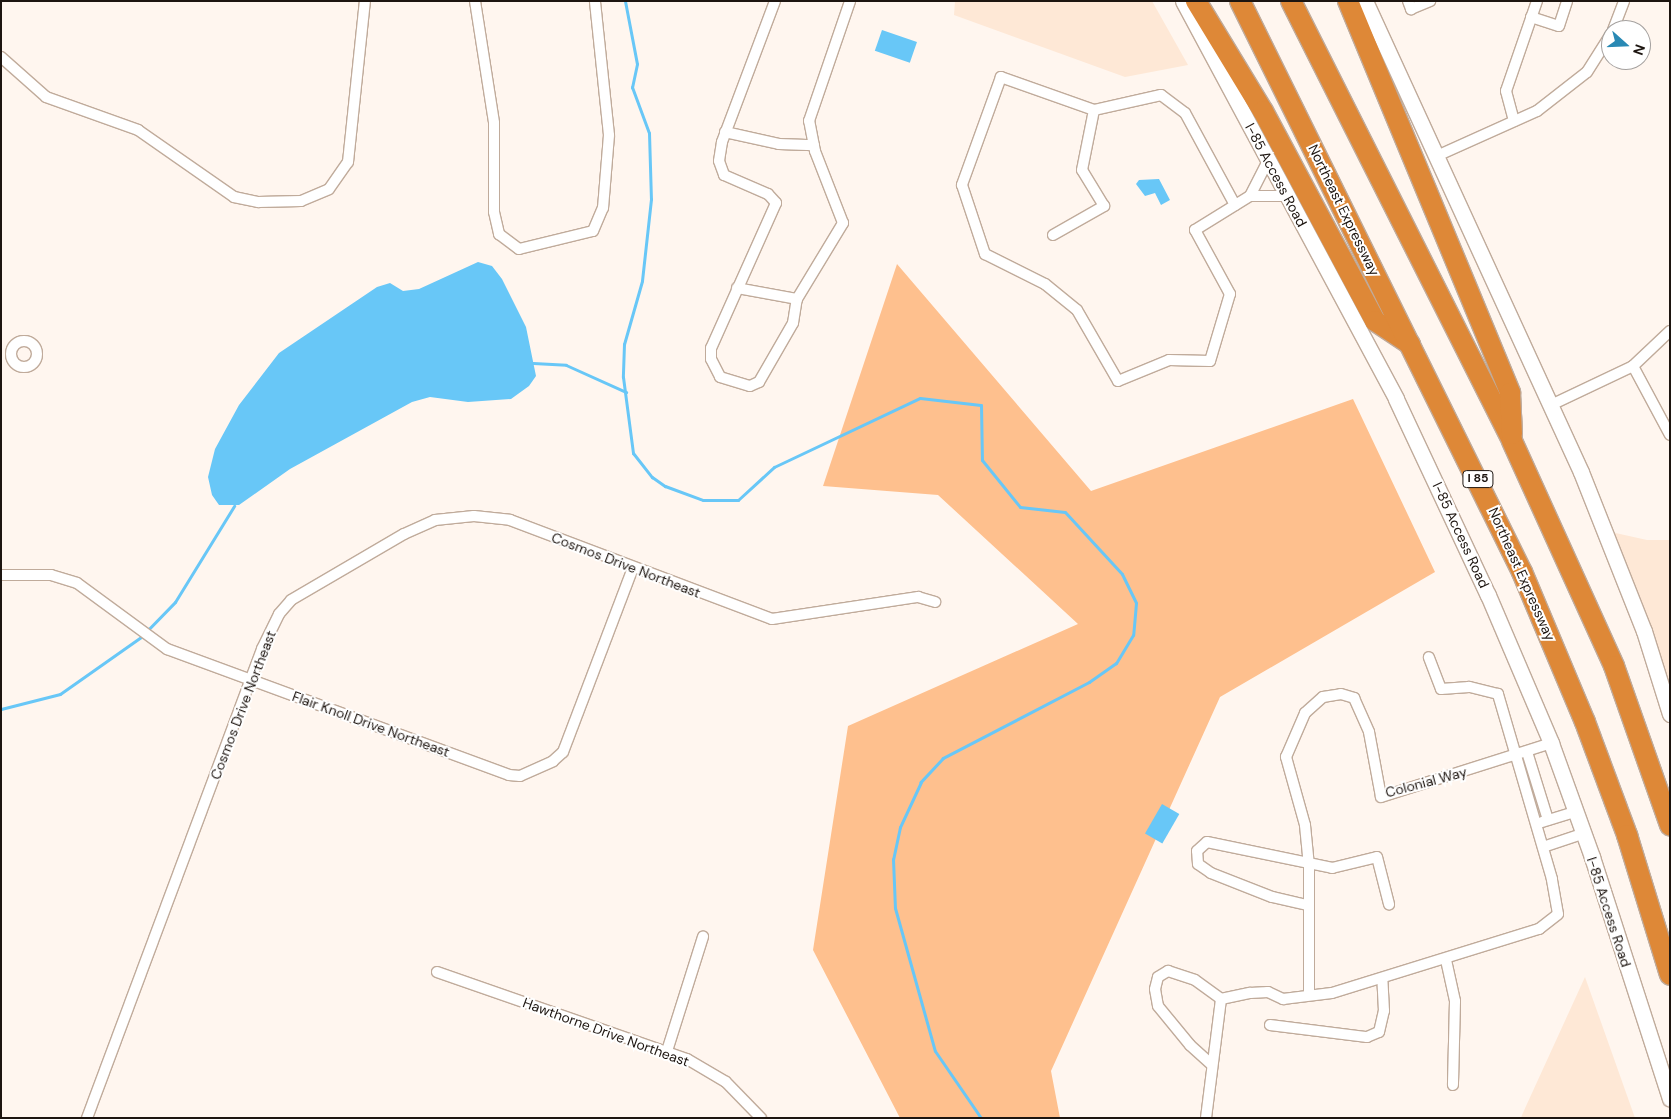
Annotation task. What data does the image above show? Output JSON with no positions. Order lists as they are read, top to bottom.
{
  "streets": {
    "highway": ["Northeast Expressway", "I 85"],
    "main road": ["I-85 Access Road"],
    "street": [
      "Cosmos Drive Northeast",
      "Flair Knoll Drive Northeast",
      "Colonial Way",
      "Hawthorne Drive Northeast"
    ]
  },
  "crossings": [
    ["I-85 Access Road", "Colonial Way"],
    ["Cosmos Drive Northeast", "Flair Knoll Drive Northeast"]
  ],
  "north": "right"
}
